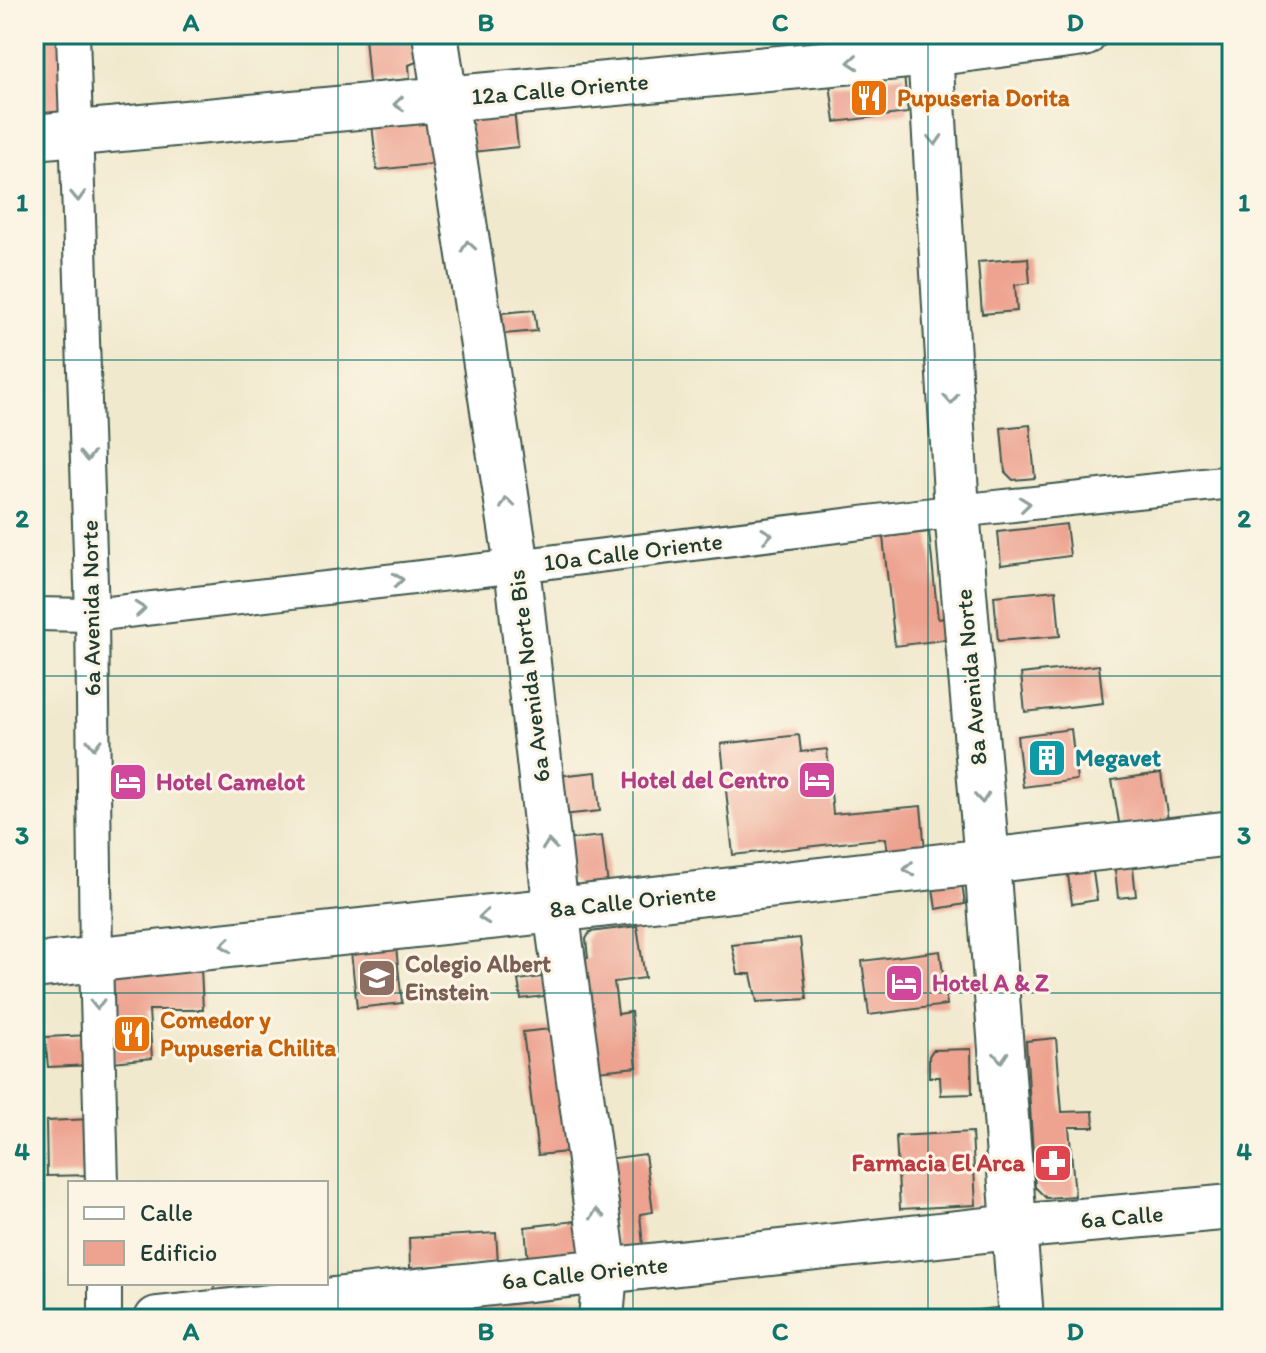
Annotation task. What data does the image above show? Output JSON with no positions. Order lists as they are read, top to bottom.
{
  "streets": {
    "street": [
      "12a Calle Oriente",
      "10a Calle Oriente",
      "6a Avenida Norte",
      "6a Avenida Norte Bis",
      "8a Avenida Norte",
      "8a Calle Oriente",
      "6a Calle",
      "6a Calle Oriente"
    ]
  },
  "crossings": [
    ["12a Calle Oriente", "6a Avenida Norte"],
    ["12a Calle Oriente", "6a Avenida Norte Bis"],
    ["12a Calle Oriente", "8a Avenida Norte"],
    ["10a Calle Oriente", "6a Avenida Norte"],
    ["10a Calle Oriente", "6a Avenida Norte Bis"],
    ["10a Calle Oriente", "8a Avenida Norte"],
    ["6a Avenida Norte", "8a Calle Oriente"],
    ["6a Avenida Norte Bis", "8a Calle Oriente"],
    ["6a Avenida Norte Bis", "6a Calle Oriente"],
    ["8a Avenida Norte", "8a Calle Oriente"],
    ["8a Avenida Norte", "6a Calle"],
    ["8a Avenida Norte", "6a Calle Oriente"],
    ["6a Calle", "6a Calle Oriente"]
  ],
  "one_way": [
    "12a Calle Oriente",
    "10a Calle Oriente",
    "6a Avenida Norte",
    "6a Avenida Norte Bis",
    "8a Avenida Norte",
    "8a Calle Oriente"
  ],
  "places": {
    "restaurant": ["Pupuseria Dorita", "Comedor y Pupuseria Chilita"],
    "building": ["Megavet"],
    "hotel": ["Hotel del Centro", "Hotel Camelot", "Hotel A & Z"],
    "school or university": ["Colegio Albert Einstein"],
    "pharmacy": ["Farmacia El Arca"]
  },
  "legend": ["Calle", "Edificio"],
  "grid": {
    "columns": [
      "A",
      "B",
      "C",
      "D"
    ],
    "rows": [
      "1",
      "2",
      "3",
      "4"
    ]
  }
}
